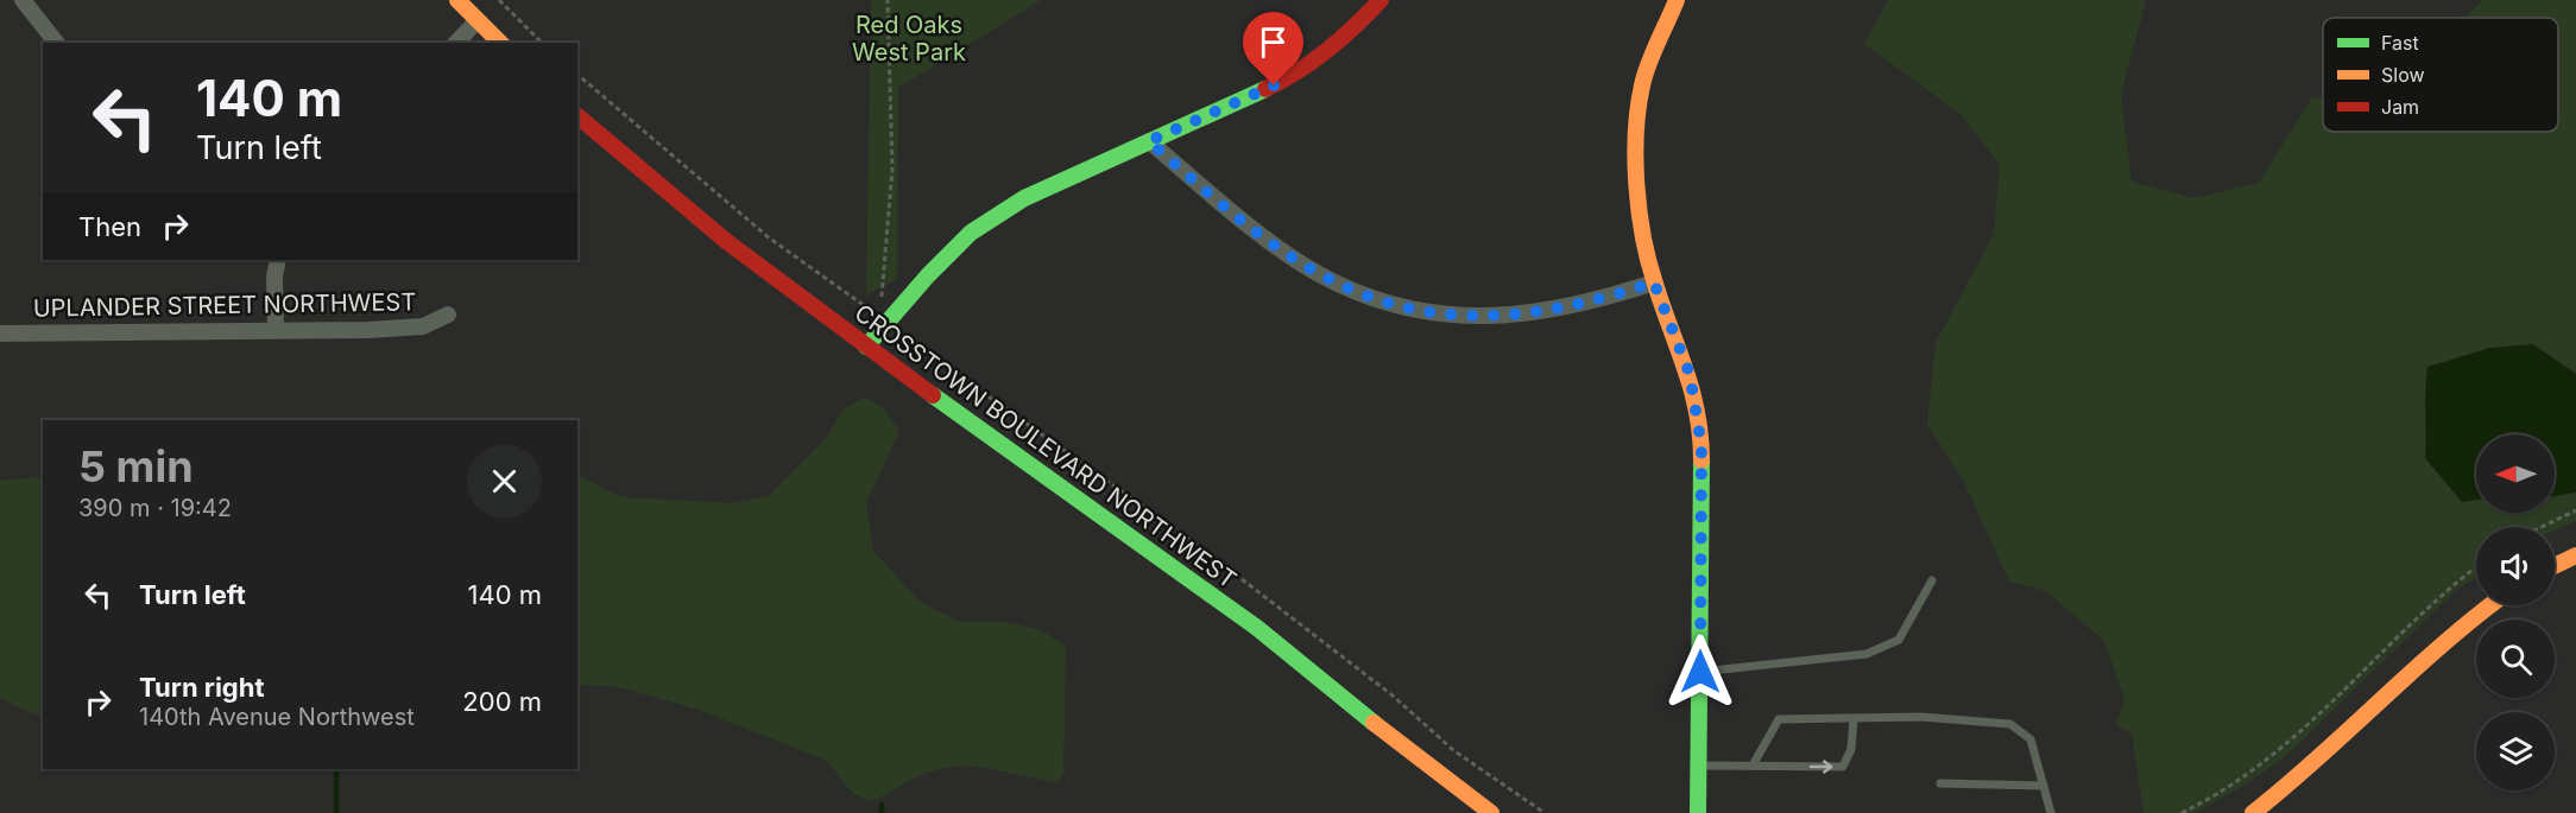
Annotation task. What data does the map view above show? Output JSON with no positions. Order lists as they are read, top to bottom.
{
  "streets": {
    "street": ["UPLANDER STREET NORTHWEST", "CROSSTOWN BOULEVARD NORTHWEST"]
  },
  "parks": ["Red Oaks West Park"],
  "legend": ["Fast", "Slow", "Jam"],
  "north": "left",
  "page": {
    "turn": ["140 m", "Turn left"],
    "then": "Then",
    "heading": ["5 min", "390 m · 19:42"],
    "list": [
      {
        "name": "Turn left",
        "value": "140 m"
      },
      {
        "name": "Turn right",
        "note": "140th Avenue Northwest",
        "value": "200 m"
      }
    ]
  }
}
